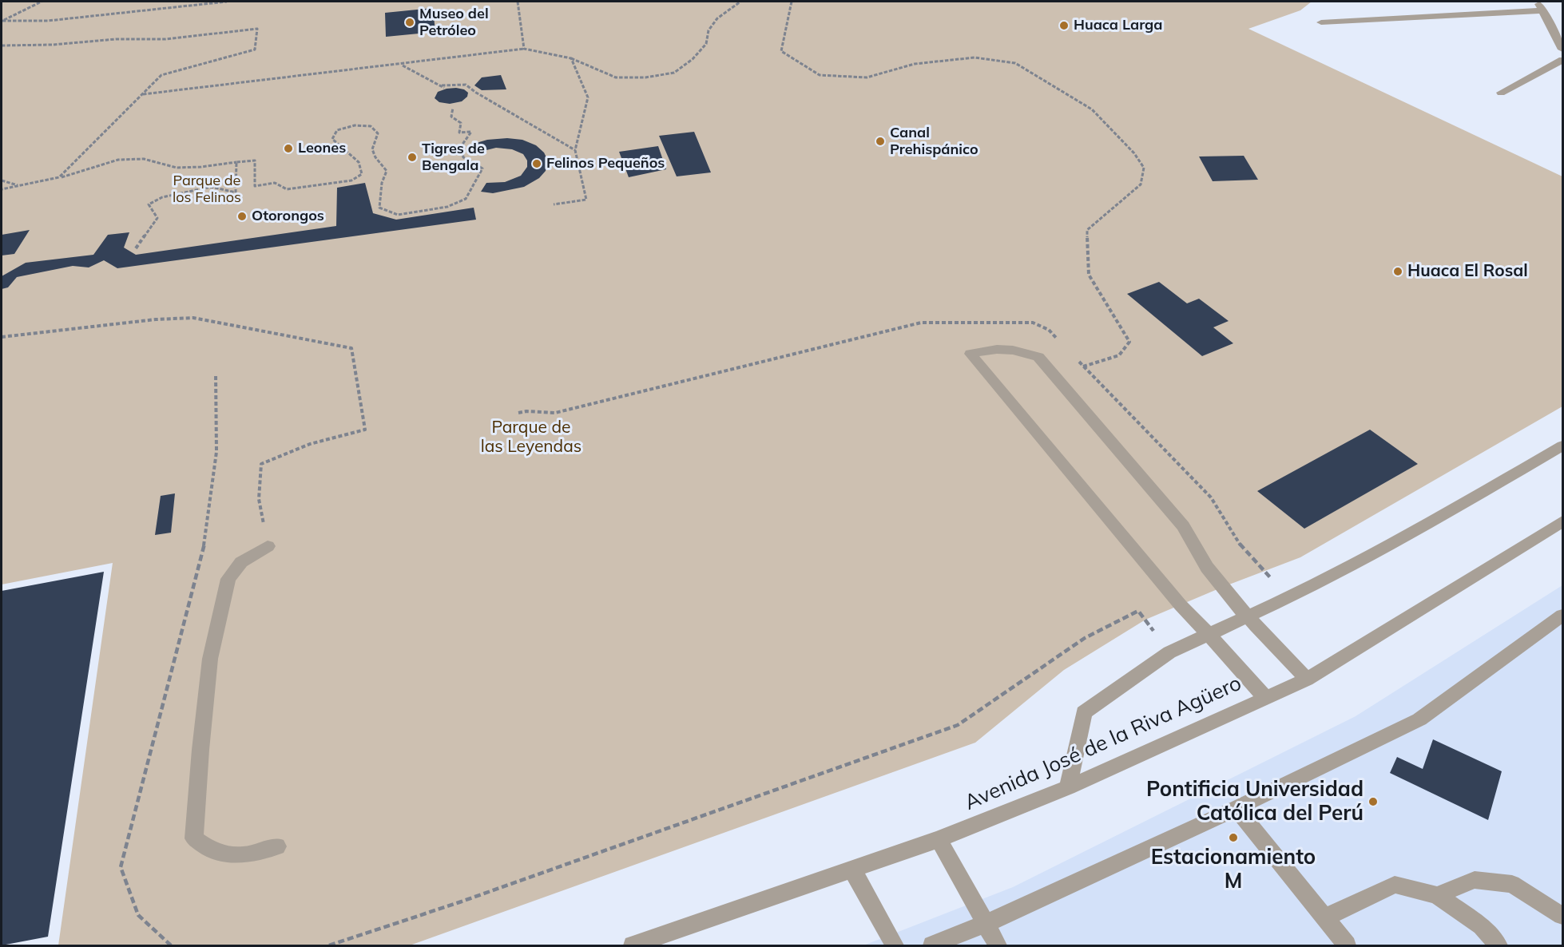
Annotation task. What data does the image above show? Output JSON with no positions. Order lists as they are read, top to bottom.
{
  "streets": {
    "street": ["Avenida José de la Riva Agüero"]
  },
  "parks": ["Parque de los Felinos", "Parque de las Leyendas"],
  "places": [
    "Museo del Petróleo",
    "Huaca Larga",
    "Canal Prehispánico",
    "Leones",
    "Tigres de Bengala",
    "Felinos Pequeños",
    "Otorongos",
    "Huaca El Rosal",
    "Pontificia Universidad Católica del Perú",
    "Estacionamiento M"
  ]
}
